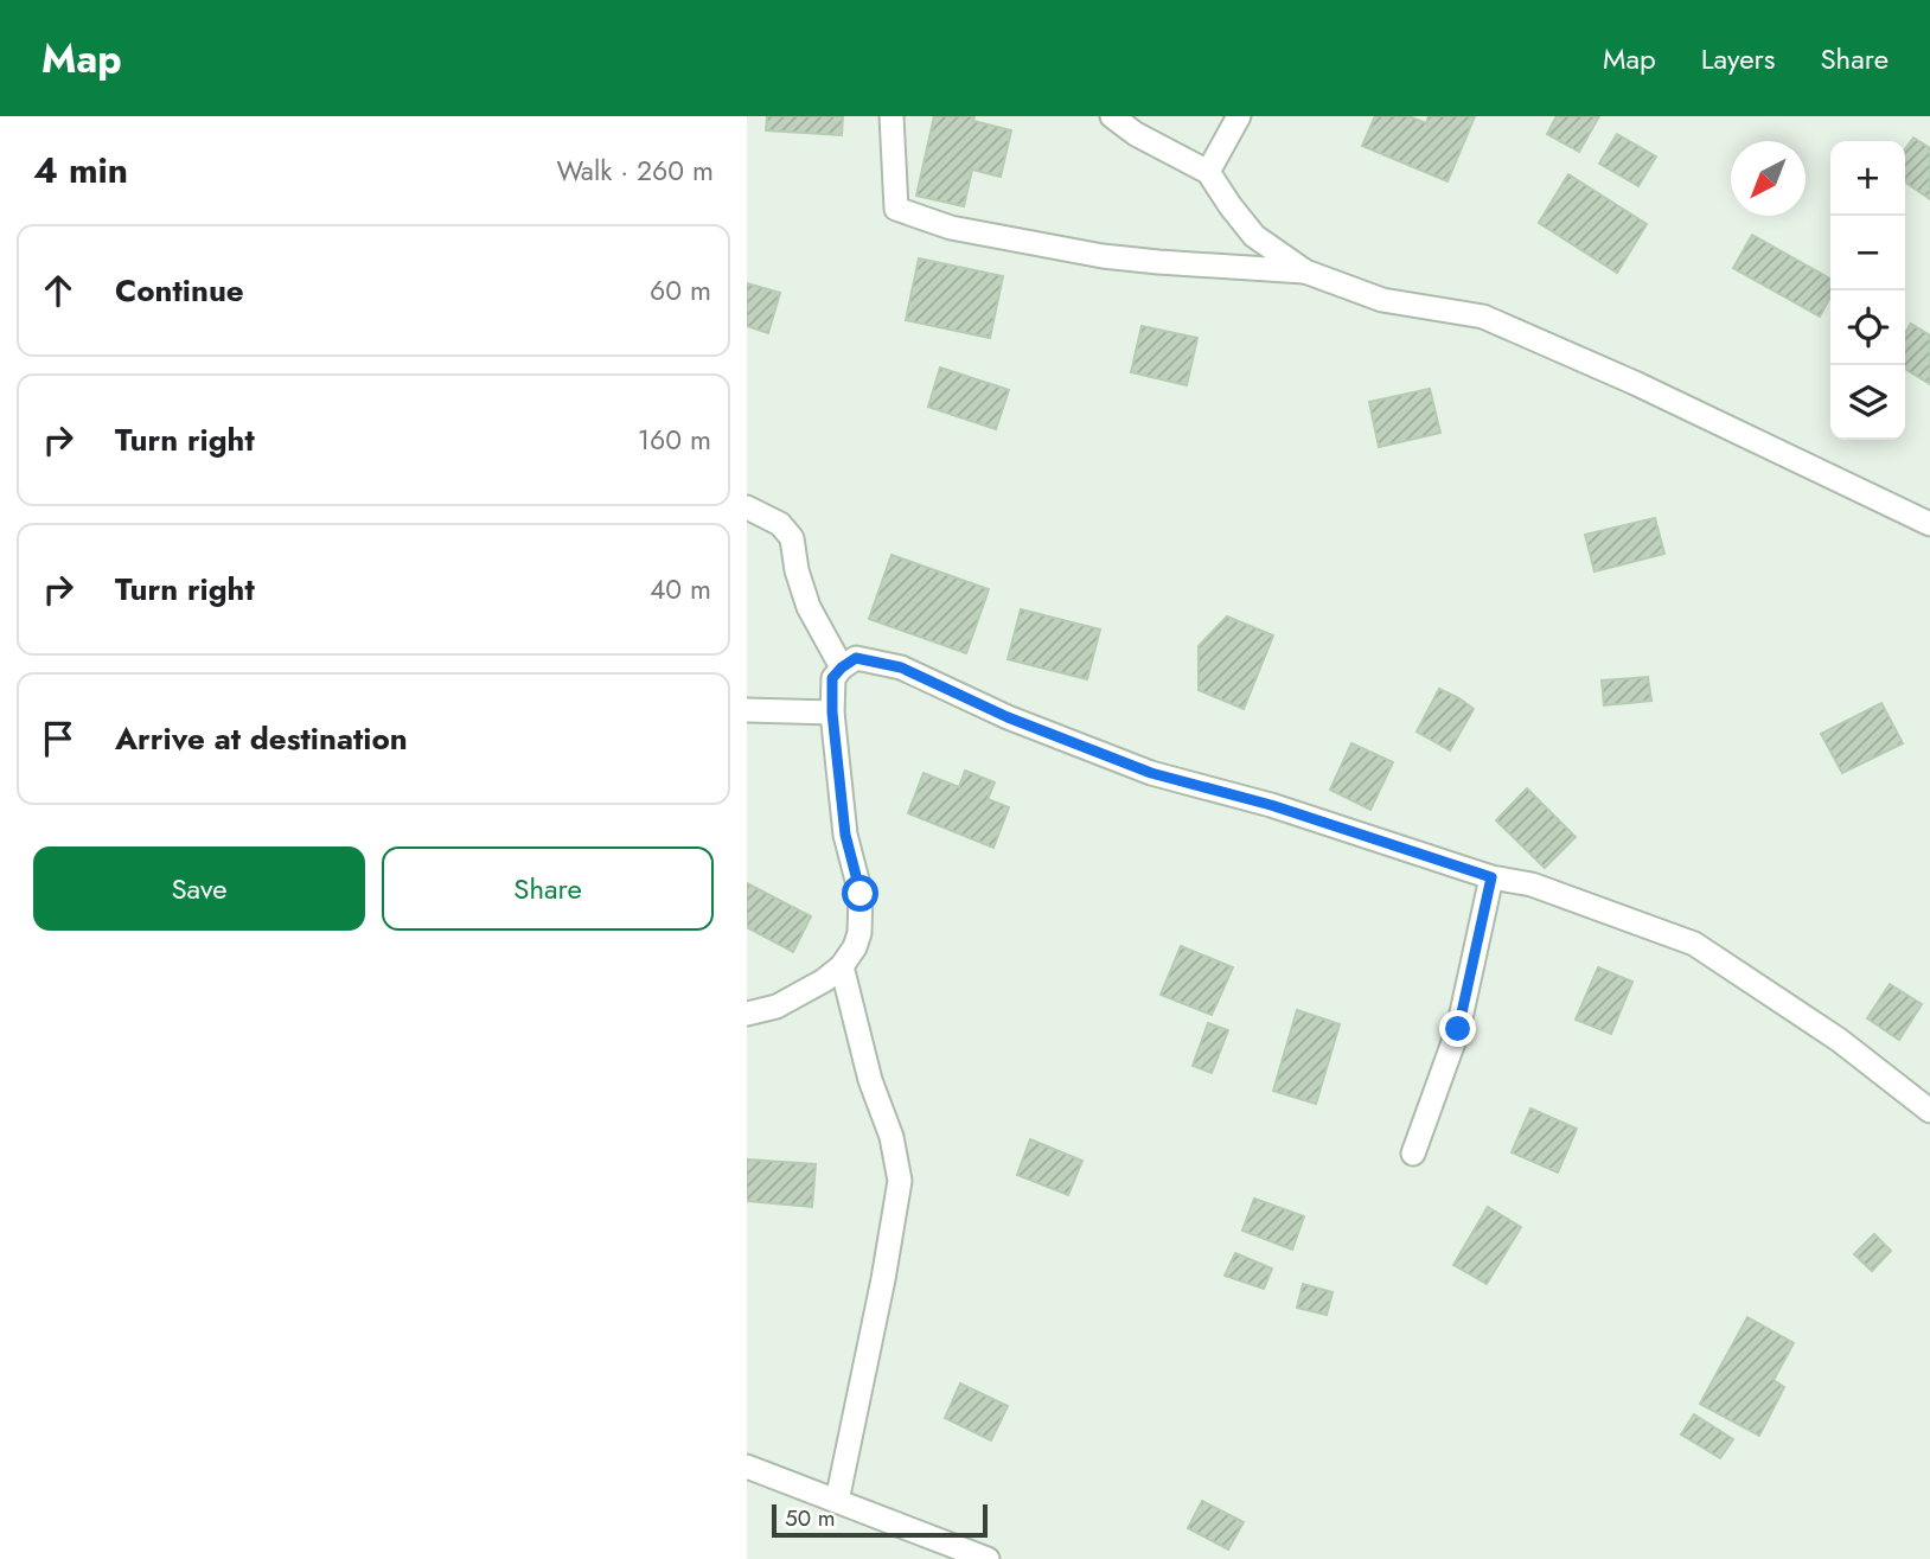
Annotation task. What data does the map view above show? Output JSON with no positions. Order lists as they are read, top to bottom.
{
  "scale_bar": "50 m",
  "north": "bottom left",
  "page": {
    "header": "Map",
    "nav": ["Map", "Layers", "Share"],
    "heading": ["4 min", "Walk · 260 m"],
    "map_buttons": ["+", "−"],
    "list": [
      ["Continue", "60 m"],
      ["Turn right", "160 m"],
      ["Turn right", "40 m"],
      "Arrive at destination"
    ],
    "buttons": ["Save", "Share"],
    "scale": "50 m"
  }
}
